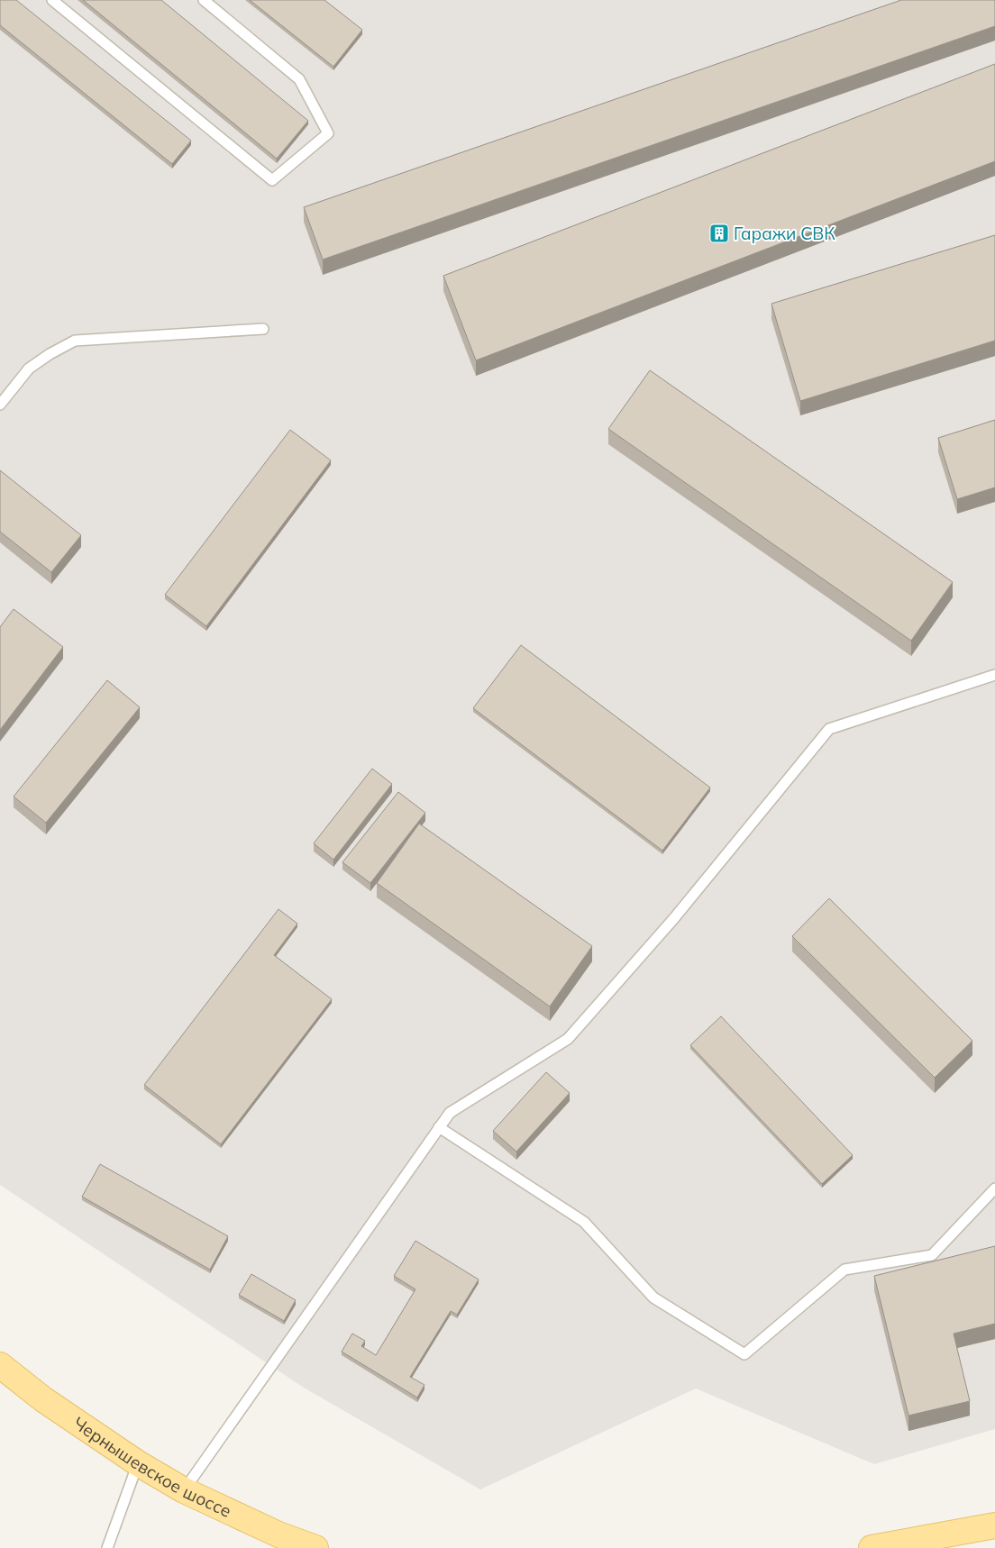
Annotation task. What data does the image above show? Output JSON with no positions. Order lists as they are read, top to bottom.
{
  "streets": {
    "main road": ["Чернышевское шоссе"]
  },
  "places": {
    "building": ["Гаражи СВК"]
  }
}
